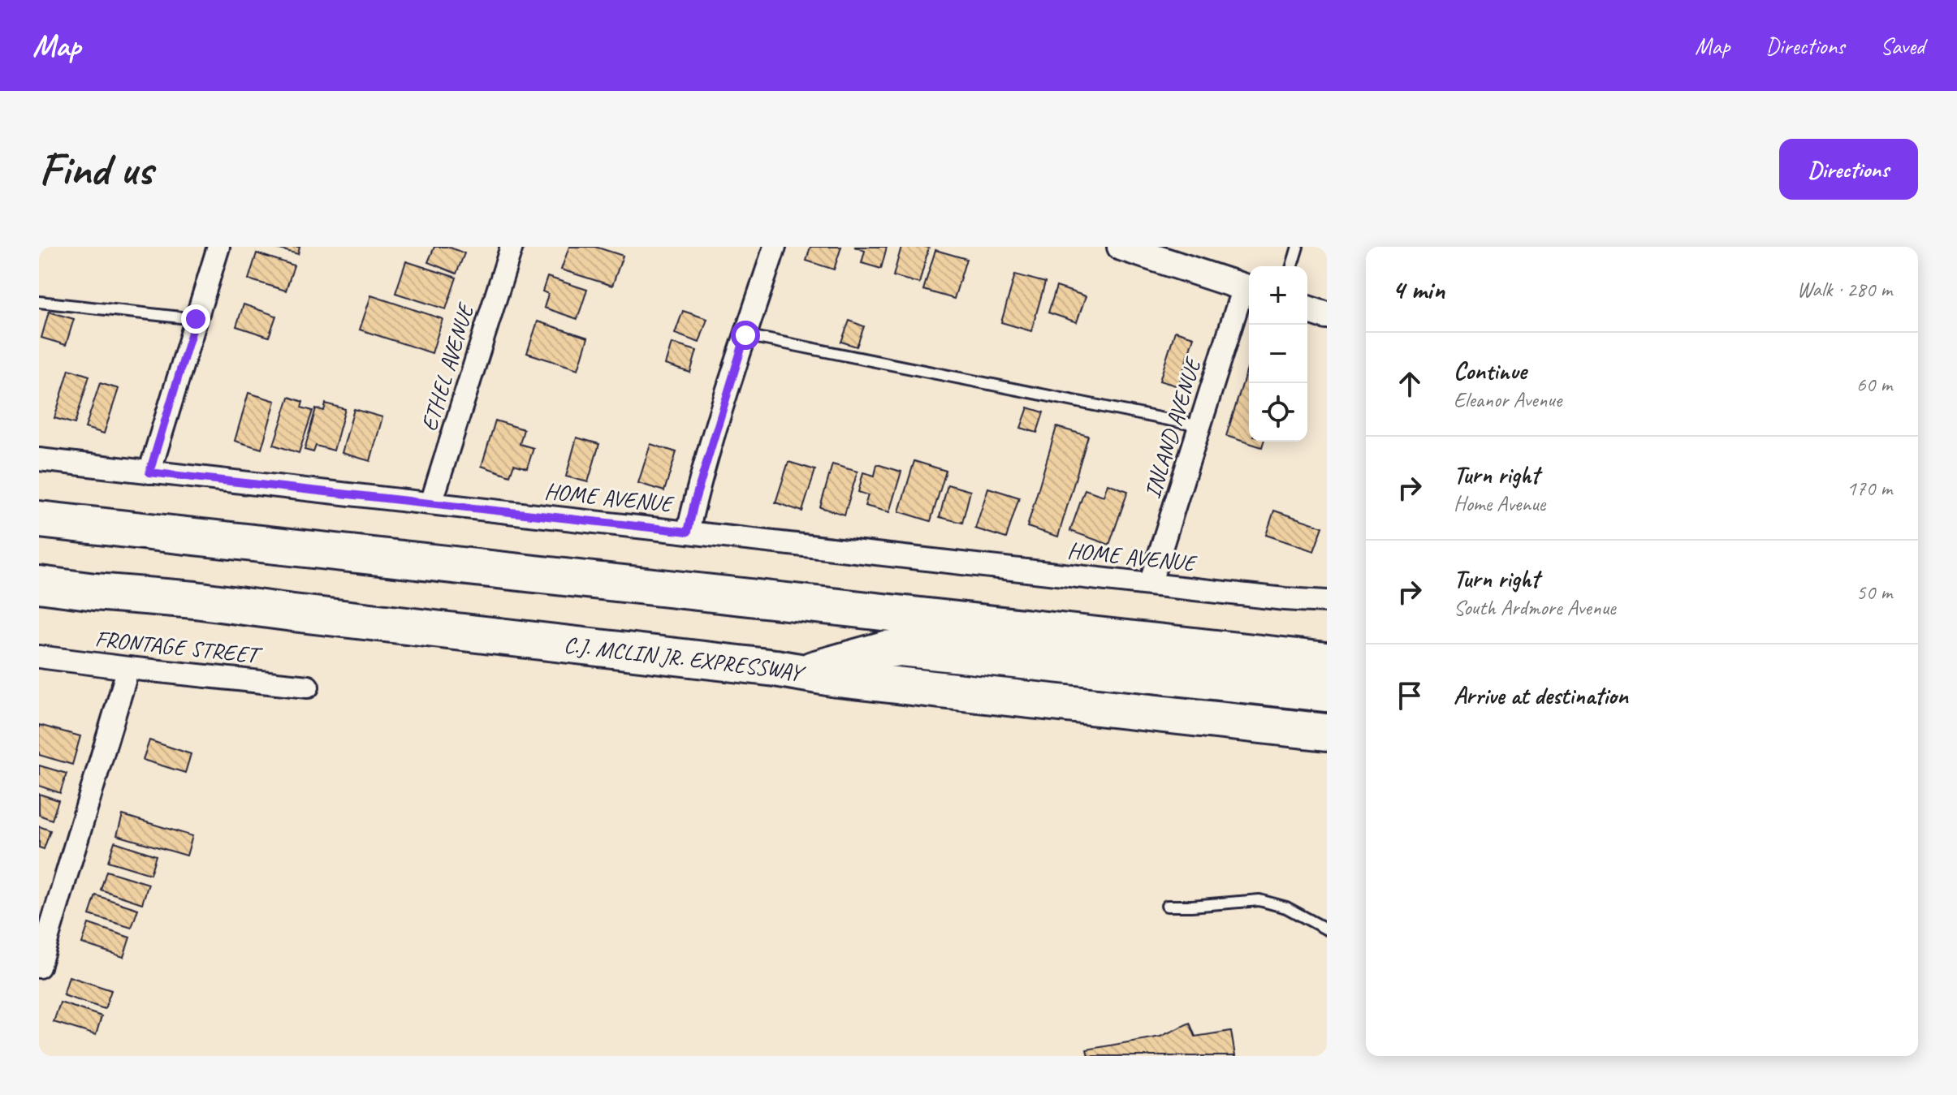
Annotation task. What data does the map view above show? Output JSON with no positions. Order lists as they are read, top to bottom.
{
  "streets": {
    "highway": ["C.J. MCLIN JR. EXPRESSWAY"],
    "street": [
      "ETHEL AVENUE",
      "INLAND AVENUE",
      "HOME AVENUE",
      "FRONTAGE STREET"
    ]
  },
  "crossings": [
    ["ETHEL AVENUE", "HOME AVENUE"],
    ["INLAND AVENUE", "HOME AVENUE"]
  ],
  "page": {
    "header": "Map",
    "nav": ["Map", "Directions", "Saved"],
    "buttons": "Directions",
    "title": "Find us",
    "heading": ["4 min", "Walk · 280 m"],
    "map_buttons": ["+", "−"],
    "list": [
      ["Continue", "Eleanor Avenue", "60 m"],
      ["Turn right", "Home Avenue", "170 m"],
      ["Turn right", "South Ardmore Avenue", "50 m"],
      "Arrive at destination"
    ]
  }
}
